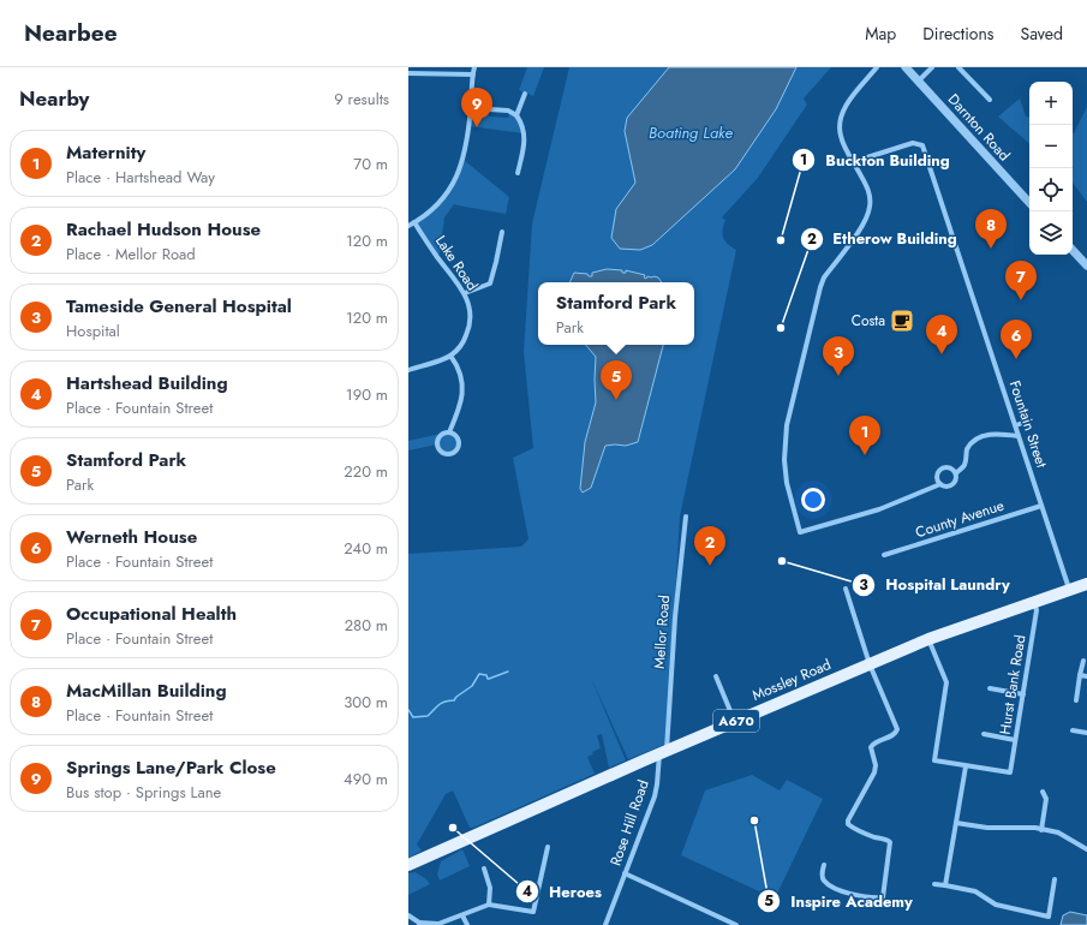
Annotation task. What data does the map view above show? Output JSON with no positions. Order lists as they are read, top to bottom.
{
  "streets": {
    "main road": ["Mossley Road", "A670"],
    "street": [
      "Darnton Road",
      "Lake Road",
      "Fountain Street",
      "County Avenue",
      "Mellor Road",
      "Hurst Bank Road",
      "Rose Hill Road"
    ]
  },
  "crossings": [
    ["Fountain Street", "County Avenue"],
    ["Fountain Street", "Mossley Road"],
    ["Mellor Road", "Mossley Road"],
    ["Mellor Road", "Rose Hill Road"],
    ["Mossley Road", "Hurst Bank Road"],
    ["Mossley Road", "Rose Hill Road"]
  ],
  "water": ["Boating Lake"],
  "places": {
    "other": [
      "Buckton Building",
      "Etherow Building",
      "Hospital Laundry",
      "Inspire Academy",
      "Heroes"
    ],
    "cafe": ["Costa"]
  },
  "page": {
    "header": "Nearbee",
    "nav": ["Map", "Directions", "Saved"],
    "heading": ["Nearby", "9 results"],
    "map_buttons": ["+", "−"],
    "pins": [
      "9",
      "8",
      "7",
      "4",
      "6",
      "3",
      "5",
      "1",
      "2"
    ],
    "list": [
      {
        "mark": "1",
        "name": "Maternity",
        "note": "Place · Hartshead Way",
        "value": "70 m"
      },
      {
        "mark": "2",
        "name": "Rachael Hudson House",
        "note": "Place · Mellor Road",
        "value": "120 m"
      },
      {
        "mark": "3",
        "name": "Tameside General Hospital",
        "note": "Hospital",
        "value": "120 m"
      },
      {
        "mark": "4",
        "name": "Hartshead Building",
        "note": "Place · Fountain Street",
        "value": "190 m"
      },
      {
        "mark": "5",
        "name": "Stamford Park",
        "note": "Park",
        "value": "220 m"
      },
      {
        "mark": "6",
        "name": "Werneth House",
        "note": "Place · Fountain Street",
        "value": "240 m"
      },
      {
        "mark": "7",
        "name": "Occupational Health",
        "note": "Place · Fountain Street",
        "value": "280 m"
      },
      {
        "mark": "8",
        "name": "MacMillan Building",
        "note": "Place · Fountain Street",
        "value": "300 m"
      },
      {
        "mark": "9",
        "name": "Springs Lane/Park Close",
        "note": "Bus stop · Springs Lane",
        "value": "490 m"
      }
    ],
    "popup": ["Stamford Park", "Park"]
  }
}
